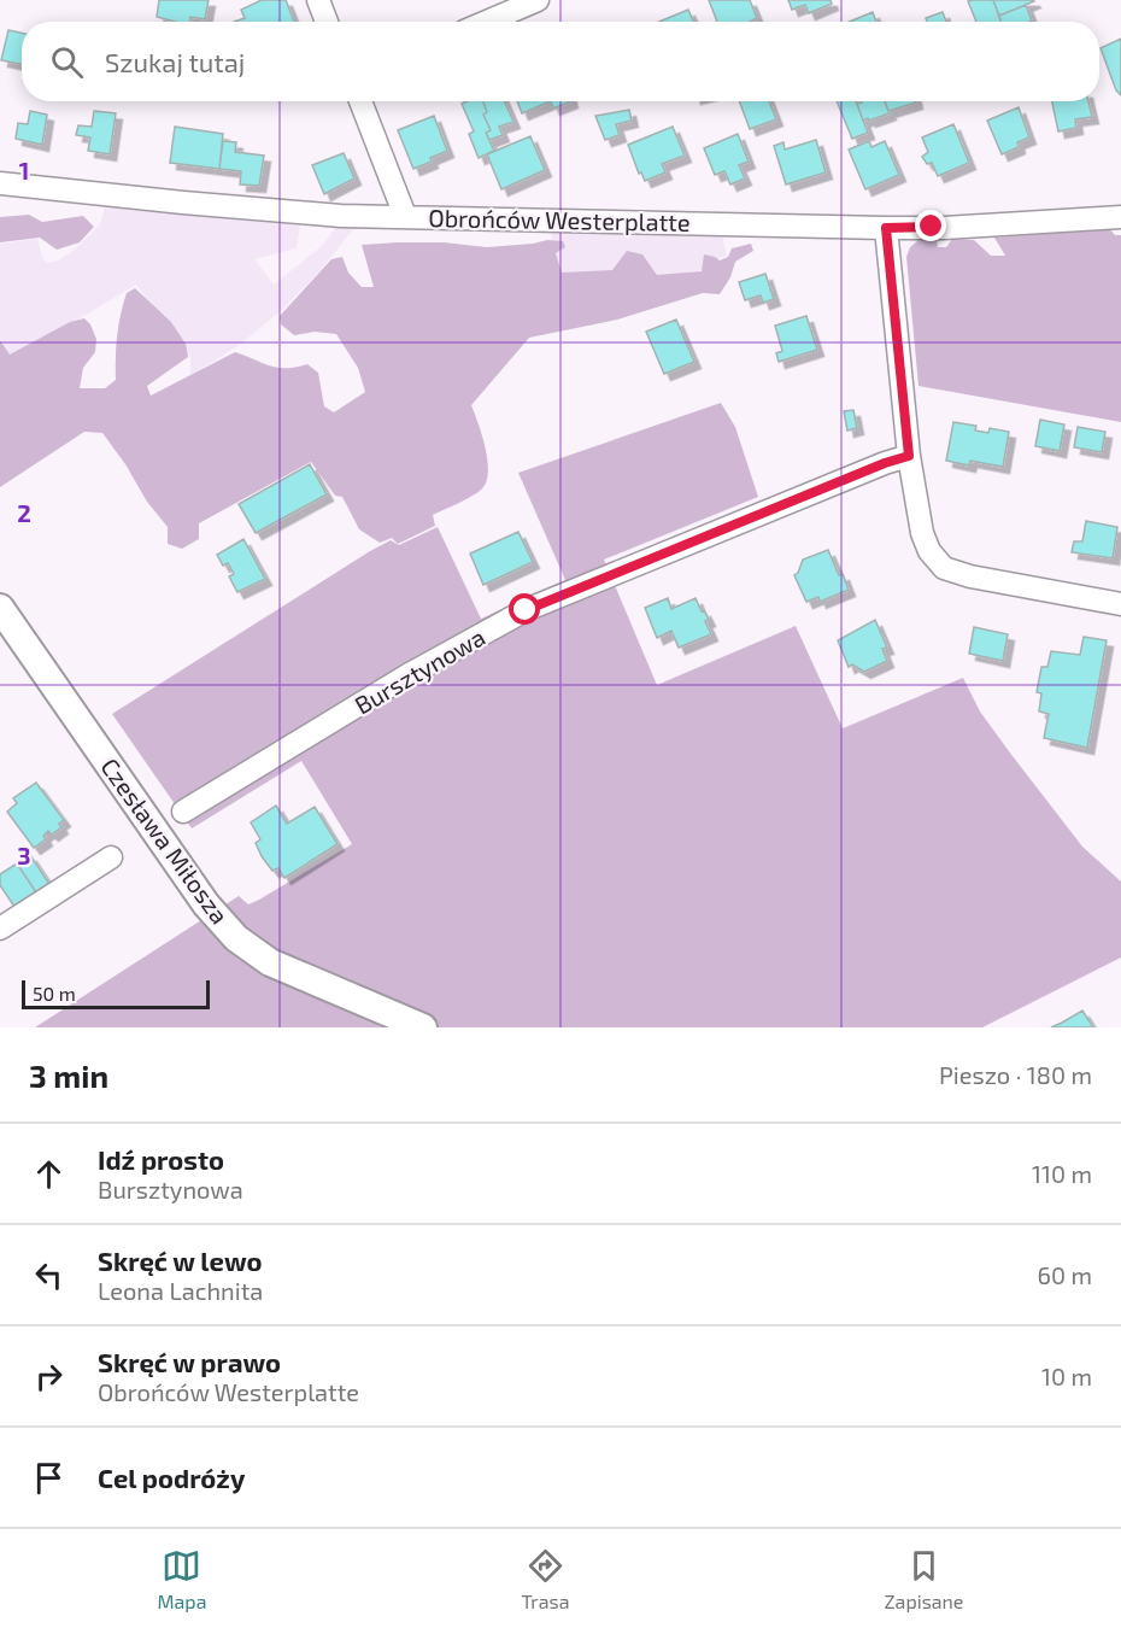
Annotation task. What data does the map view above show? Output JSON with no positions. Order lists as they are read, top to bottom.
{
  "streets": {
    "street": ["Obrońców Westerplatte", "Bursztynowa", "Czesława Miłosza"]
  },
  "scale_bar": "50 m",
  "page": {
    "search": "Szukaj tutaj",
    "scale": "50 m",
    "heading": ["3 min", "Pieszo · 180 m"],
    "list": [
      ["Idź prosto", "Bursztynowa", "110 m"],
      ["Skręć w lewo", "Leona Lachnita", "60 m"],
      ["Skręć w prawo", "Obrońców Westerplatte", "10 m"],
      "Cel podróży"
    ],
    "nav": ["Mapa", "Trasa", "Zapisane"]
  },
  "grid": {
    "rows": ["1", "2", "3"]
  }
}
